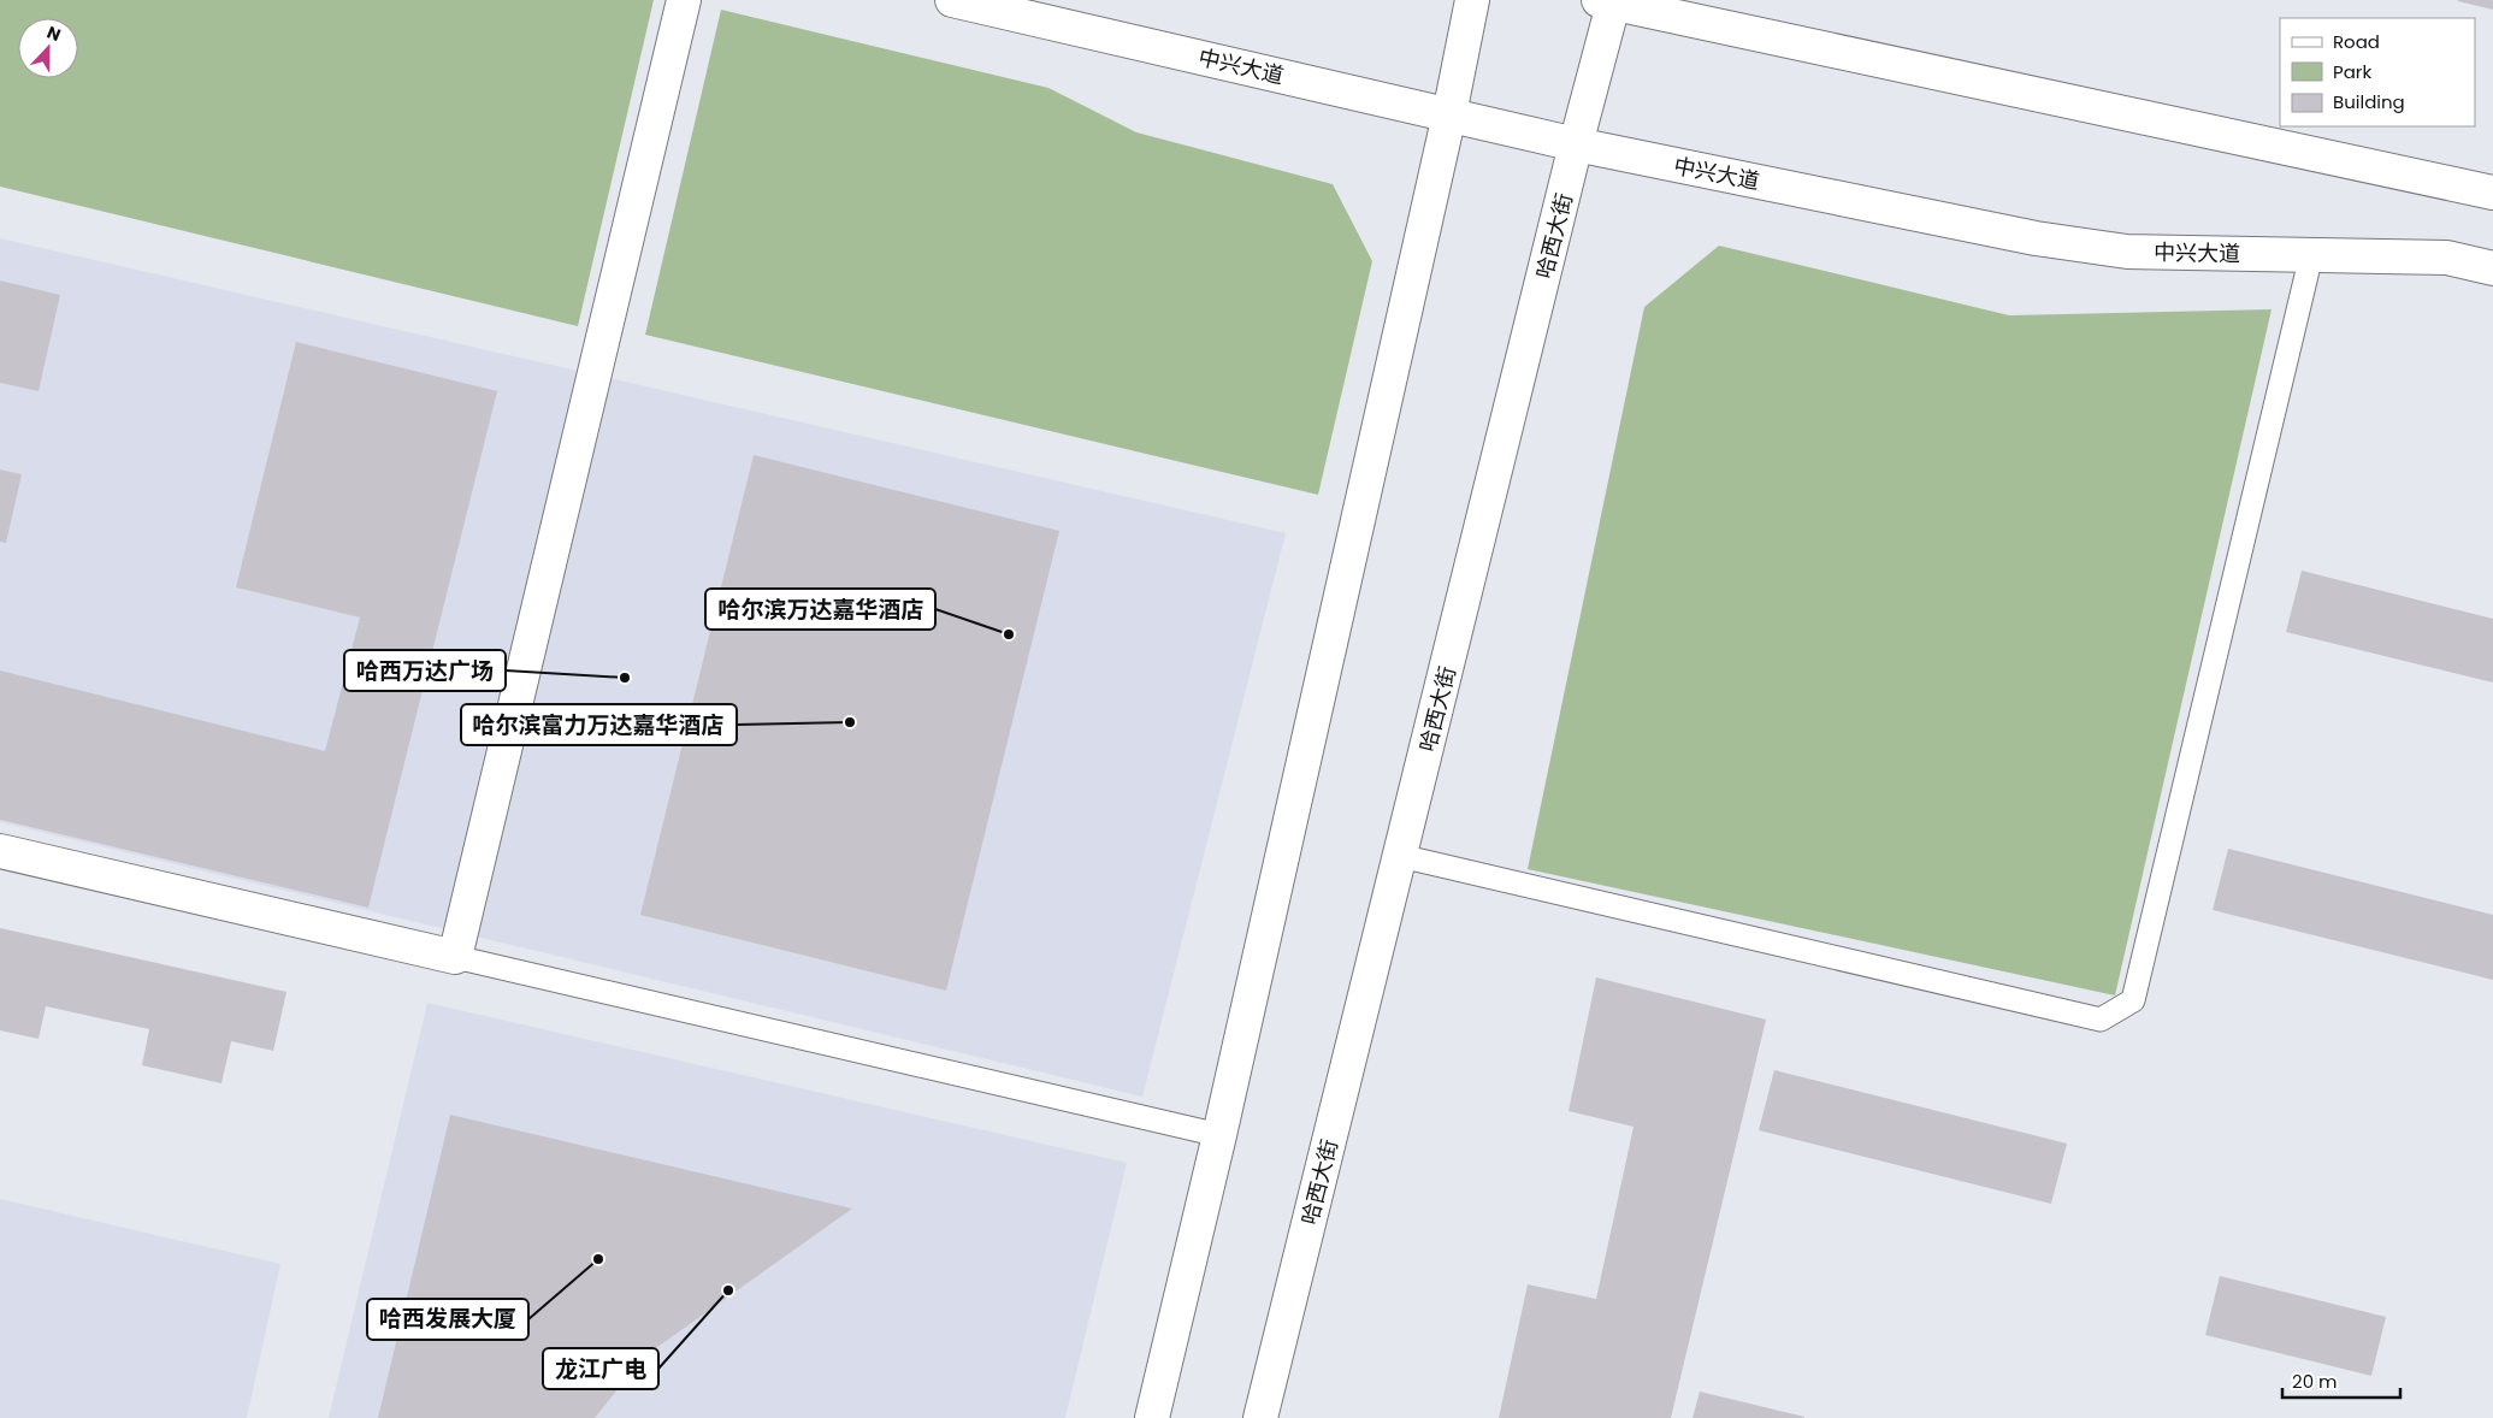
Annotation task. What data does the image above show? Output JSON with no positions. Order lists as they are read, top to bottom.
{
  "streets": {
    "main road": ["中兴大道", "哈西大街"]
  },
  "crossings": [
    ["中兴大道", "哈西大街"]
  ],
  "places": [
    "哈尔滨万达嘉华酒店",
    "哈西万达广场",
    "哈尔滨富力万达嘉华酒店",
    "哈西发展大厦",
    "龙江广电"
  ],
  "legend": ["Road", "Park", "Building"],
  "scale_bar": "20 m",
  "north": "top"
}
